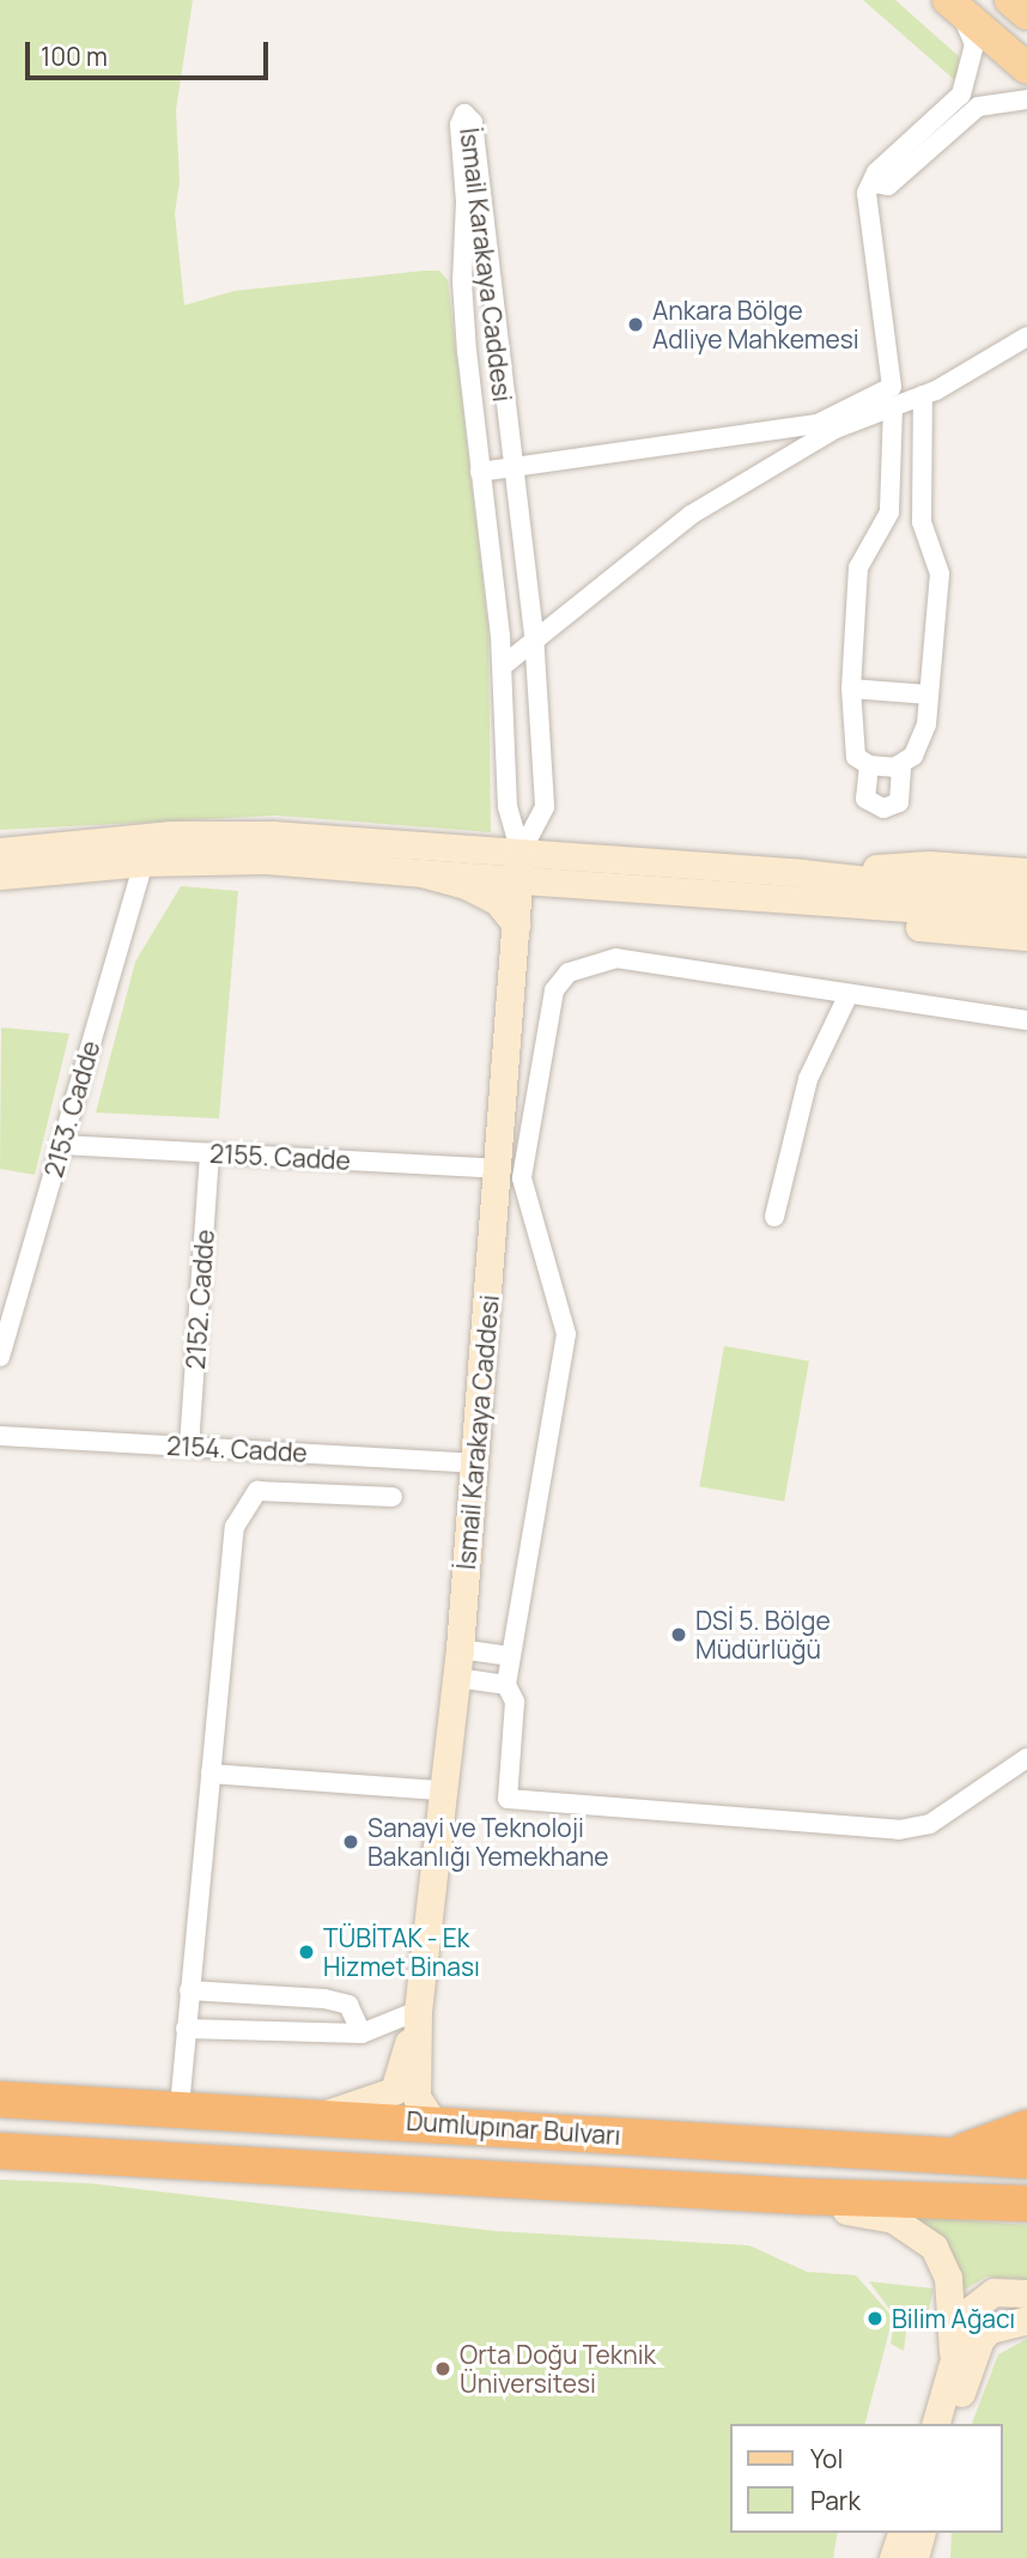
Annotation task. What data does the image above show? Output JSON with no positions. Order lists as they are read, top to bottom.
{
  "streets": {
    "highway": ["Dumlupınar Bulvarı"],
    "street": [
      "İsmail Karakaya Caddesi",
      "2153. Cadde",
      "2155. Cadde",
      "2152. Cadde",
      "2154. Cadde"
    ]
  },
  "crossings": [
    ["İsmail Karakaya Caddesi", "2155. Cadde"],
    ["İsmail Karakaya Caddesi", "2154. Cadde"],
    ["İsmail Karakaya Caddesi", "Dumlupınar Bulvarı"],
    ["2153. Cadde", "2155. Cadde"],
    ["2155. Cadde", "2152. Cadde"],
    ["2152. Cadde", "2154. Cadde"]
  ],
  "places": [
    "Ankara Bölge Adliye Mahkemesi",
    "DSİ 5. Bölge Müdürlüğü",
    "Sanayi ve Teknoloji Bakanlığı Yemekhane",
    "TÜBİTAK - Ek Hizmet Binası",
    "Bilim Ağacı",
    "Orta Doğu Teknik Üniversitesi"
  ],
  "legend": ["Yol", "Park"],
  "scale_bar": "100 m"
}
